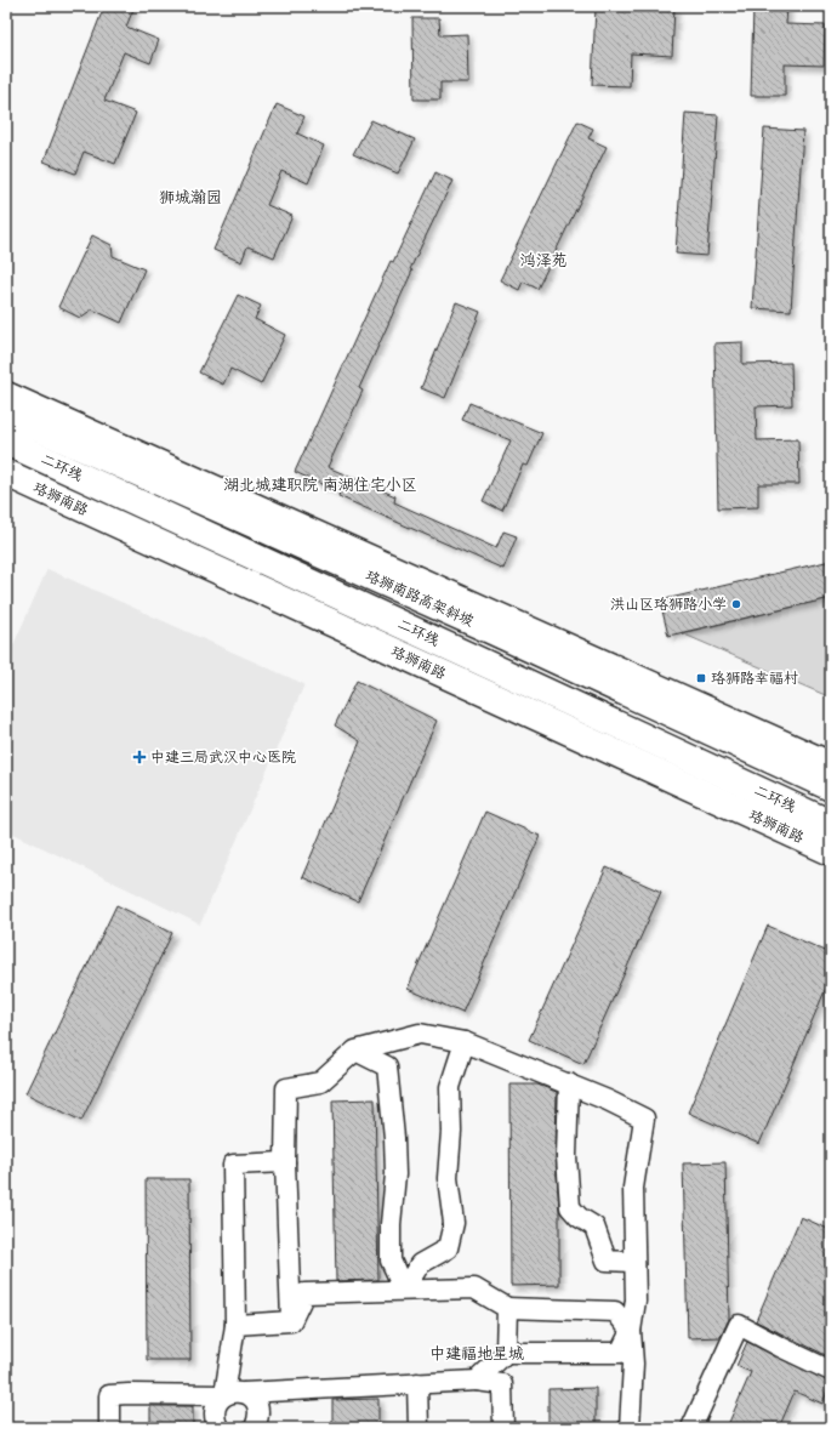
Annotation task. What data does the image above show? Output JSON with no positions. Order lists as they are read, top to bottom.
{
  "streets": {
    "main road": ["二环线", "珞狮南路", "珞狮南路高架斜坡"]
  },
  "districts": [
    "狮城瀚园",
    "鸿泽苑",
    "湖北城建职院 南湖住宅小区",
    "中建福地星城"
  ],
  "places": {
    "other": ["洪山区珞狮路小学"],
    "transit": ["珞狮路幸福村"],
    "health": ["中建三局武汉中心医院"]
  }
}
